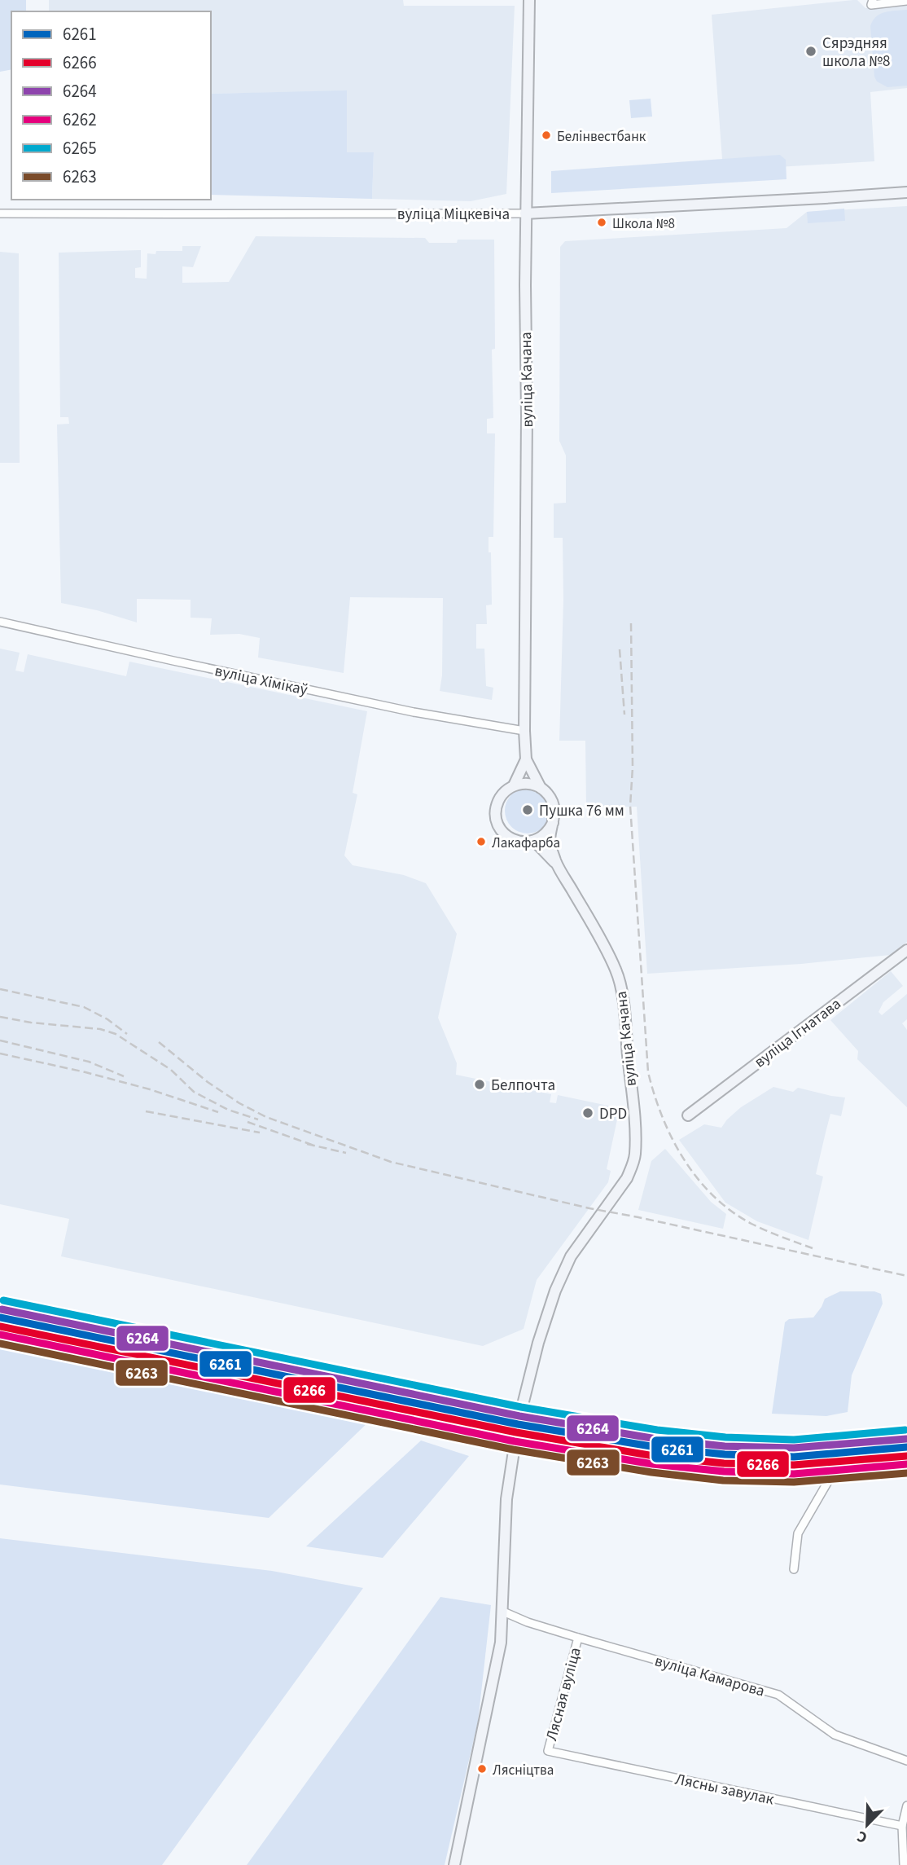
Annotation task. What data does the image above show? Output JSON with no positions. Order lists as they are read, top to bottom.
{
  "streets": {
    "main road": ["вуліца Міцкевіча", "вуліца Качана", "вуліца Ігнатава"],
    "street": [
      "вуліца Хімікаў",
      "вуліца Камарова",
      "Лясная вуліца",
      "Лясны завулак"
    ]
  },
  "crossings": [
    ["вуліца Міцкевіча", "вуліца Качана"],
    ["вуліца Качана", "вуліца Хімікаў"],
    ["вуліца Качана", "вуліца Камарова"],
    ["вуліца Камарова", "Лясная вуліца"],
    ["Лясная вуліца", "Лясны завулак"]
  ],
  "places": [
    "Сярэдняя школа №8",
    "Белінвестбанк",
    "Школа №8",
    "Пушка 76 мм",
    "Лакафарба",
    "Белпочта",
    "DPD",
    "Лясніцтва"
  ],
  "lines": [
    "transit line 6265",
    "transit line 6264",
    "transit line 6261",
    "transit line 6266",
    "transit line 6262",
    "transit line 6263"
  ],
  "legend": [
    "6261",
    "6266",
    "6264",
    "6262",
    "6265",
    "6263"
  ],
  "north": "bottom left"
}
